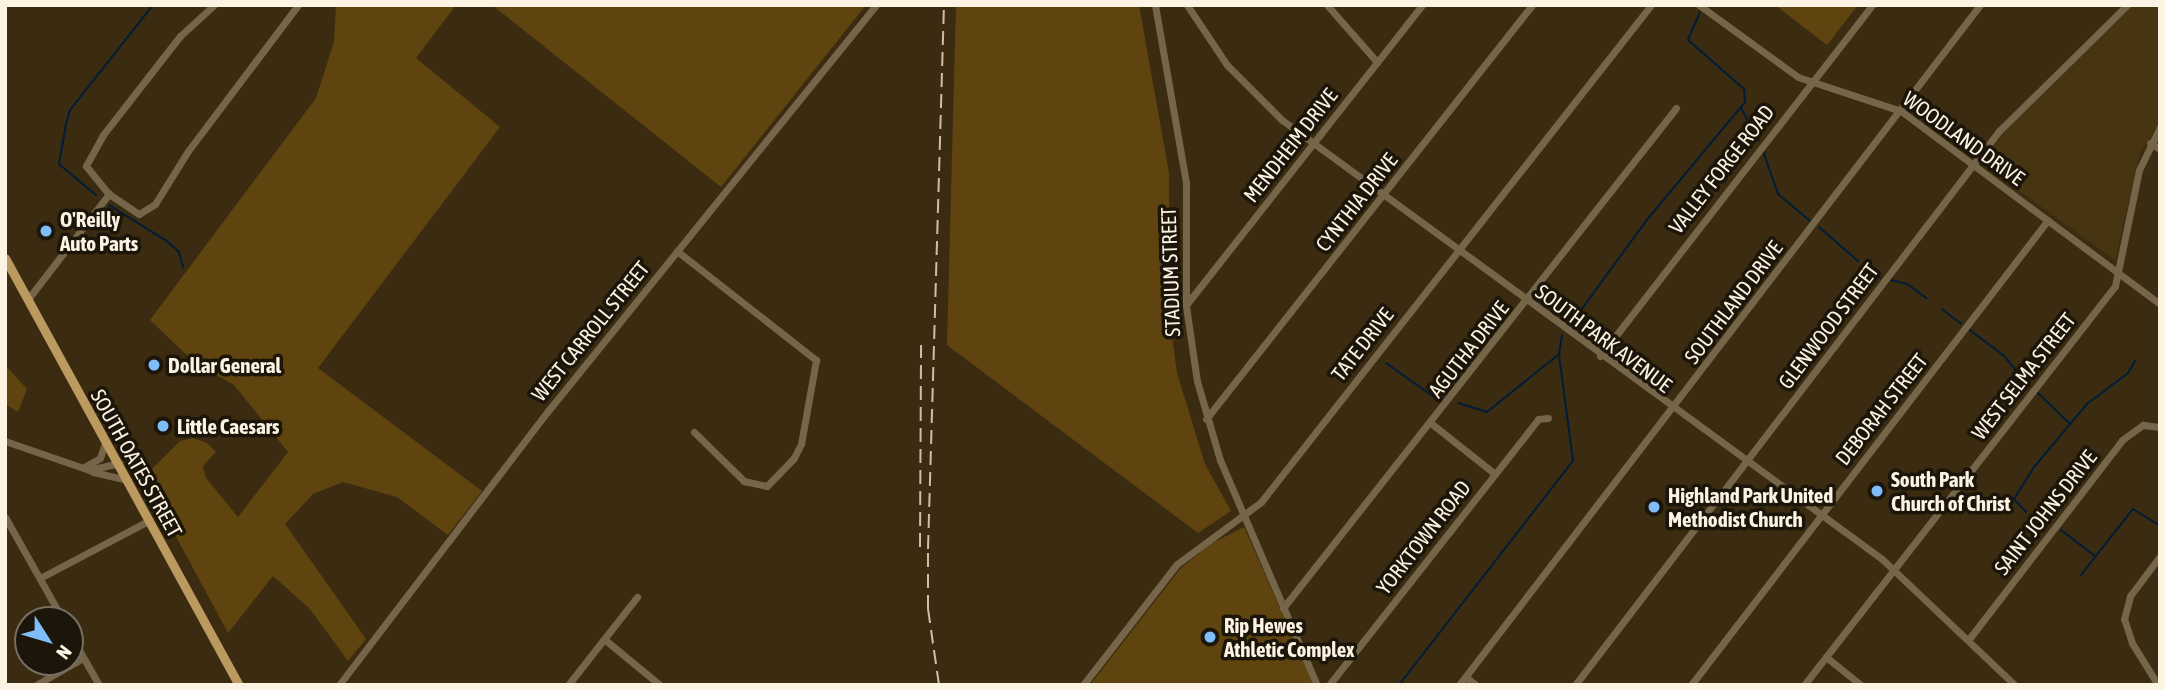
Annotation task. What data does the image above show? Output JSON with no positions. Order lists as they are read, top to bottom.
{
  "streets": {
    "main road": ["SOUTH OATES STREET"],
    "street": [
      "WOODLAND DRIVE",
      "MENDHEIM DRIVE",
      "VALLEY FORGE ROAD",
      "CYNTHIA DRIVE",
      "STADIUM STREET",
      "SOUTHLAND DRIVE",
      "GLENWOOD STREET",
      "WEST CARROLL STREET",
      "SOUTH PARK AVENUE",
      "TATE DRIVE",
      "AGUTHA DRIVE",
      "WEST SELMA STREET",
      "DEBORAH STREET",
      "SAINT JOHNS DRIVE",
      "YORKTOWN ROAD"
    ]
  },
  "crossings": [
    ["WOODLAND DRIVE", "VALLEY FORGE ROAD"],
    ["WOODLAND DRIVE", "SOUTHLAND DRIVE"],
    ["WOODLAND DRIVE", "GLENWOOD STREET"],
    ["WOODLAND DRIVE", "WEST SELMA STREET"],
    ["WOODLAND DRIVE", "DEBORAH STREET"],
    ["MENDHEIM DRIVE", "STADIUM STREET"],
    ["MENDHEIM DRIVE", "SOUTH PARK AVENUE"],
    ["VALLEY FORGE ROAD", "SOUTH PARK AVENUE"],
    ["CYNTHIA DRIVE", "STADIUM STREET"],
    ["CYNTHIA DRIVE", "SOUTH PARK AVENUE"],
    ["STADIUM STREET", "TATE DRIVE"],
    ["STADIUM STREET", "AGUTHA DRIVE"],
    ["SOUTHLAND DRIVE", "SOUTH PARK AVENUE"],
    ["GLENWOOD STREET", "SOUTH PARK AVENUE"],
    ["SOUTH PARK AVENUE", "TATE DRIVE"],
    ["SOUTH PARK AVENUE", "AGUTHA DRIVE"],
    ["SOUTH PARK AVENUE", "WEST SELMA STREET"],
    ["SOUTH PARK AVENUE", "DEBORAH STREET"],
    ["SOUTH PARK AVENUE", "SAINT JOHNS DRIVE"]
  ],
  "places": [
    "O'Reilly Auto Parts",
    "Dollar General",
    "Little Caesars",
    "South Park Church of Christ",
    "Highland Park United Methodist Church",
    "Rip Hewes Athletic Complex"
  ],
  "north": "bottom right"
}
